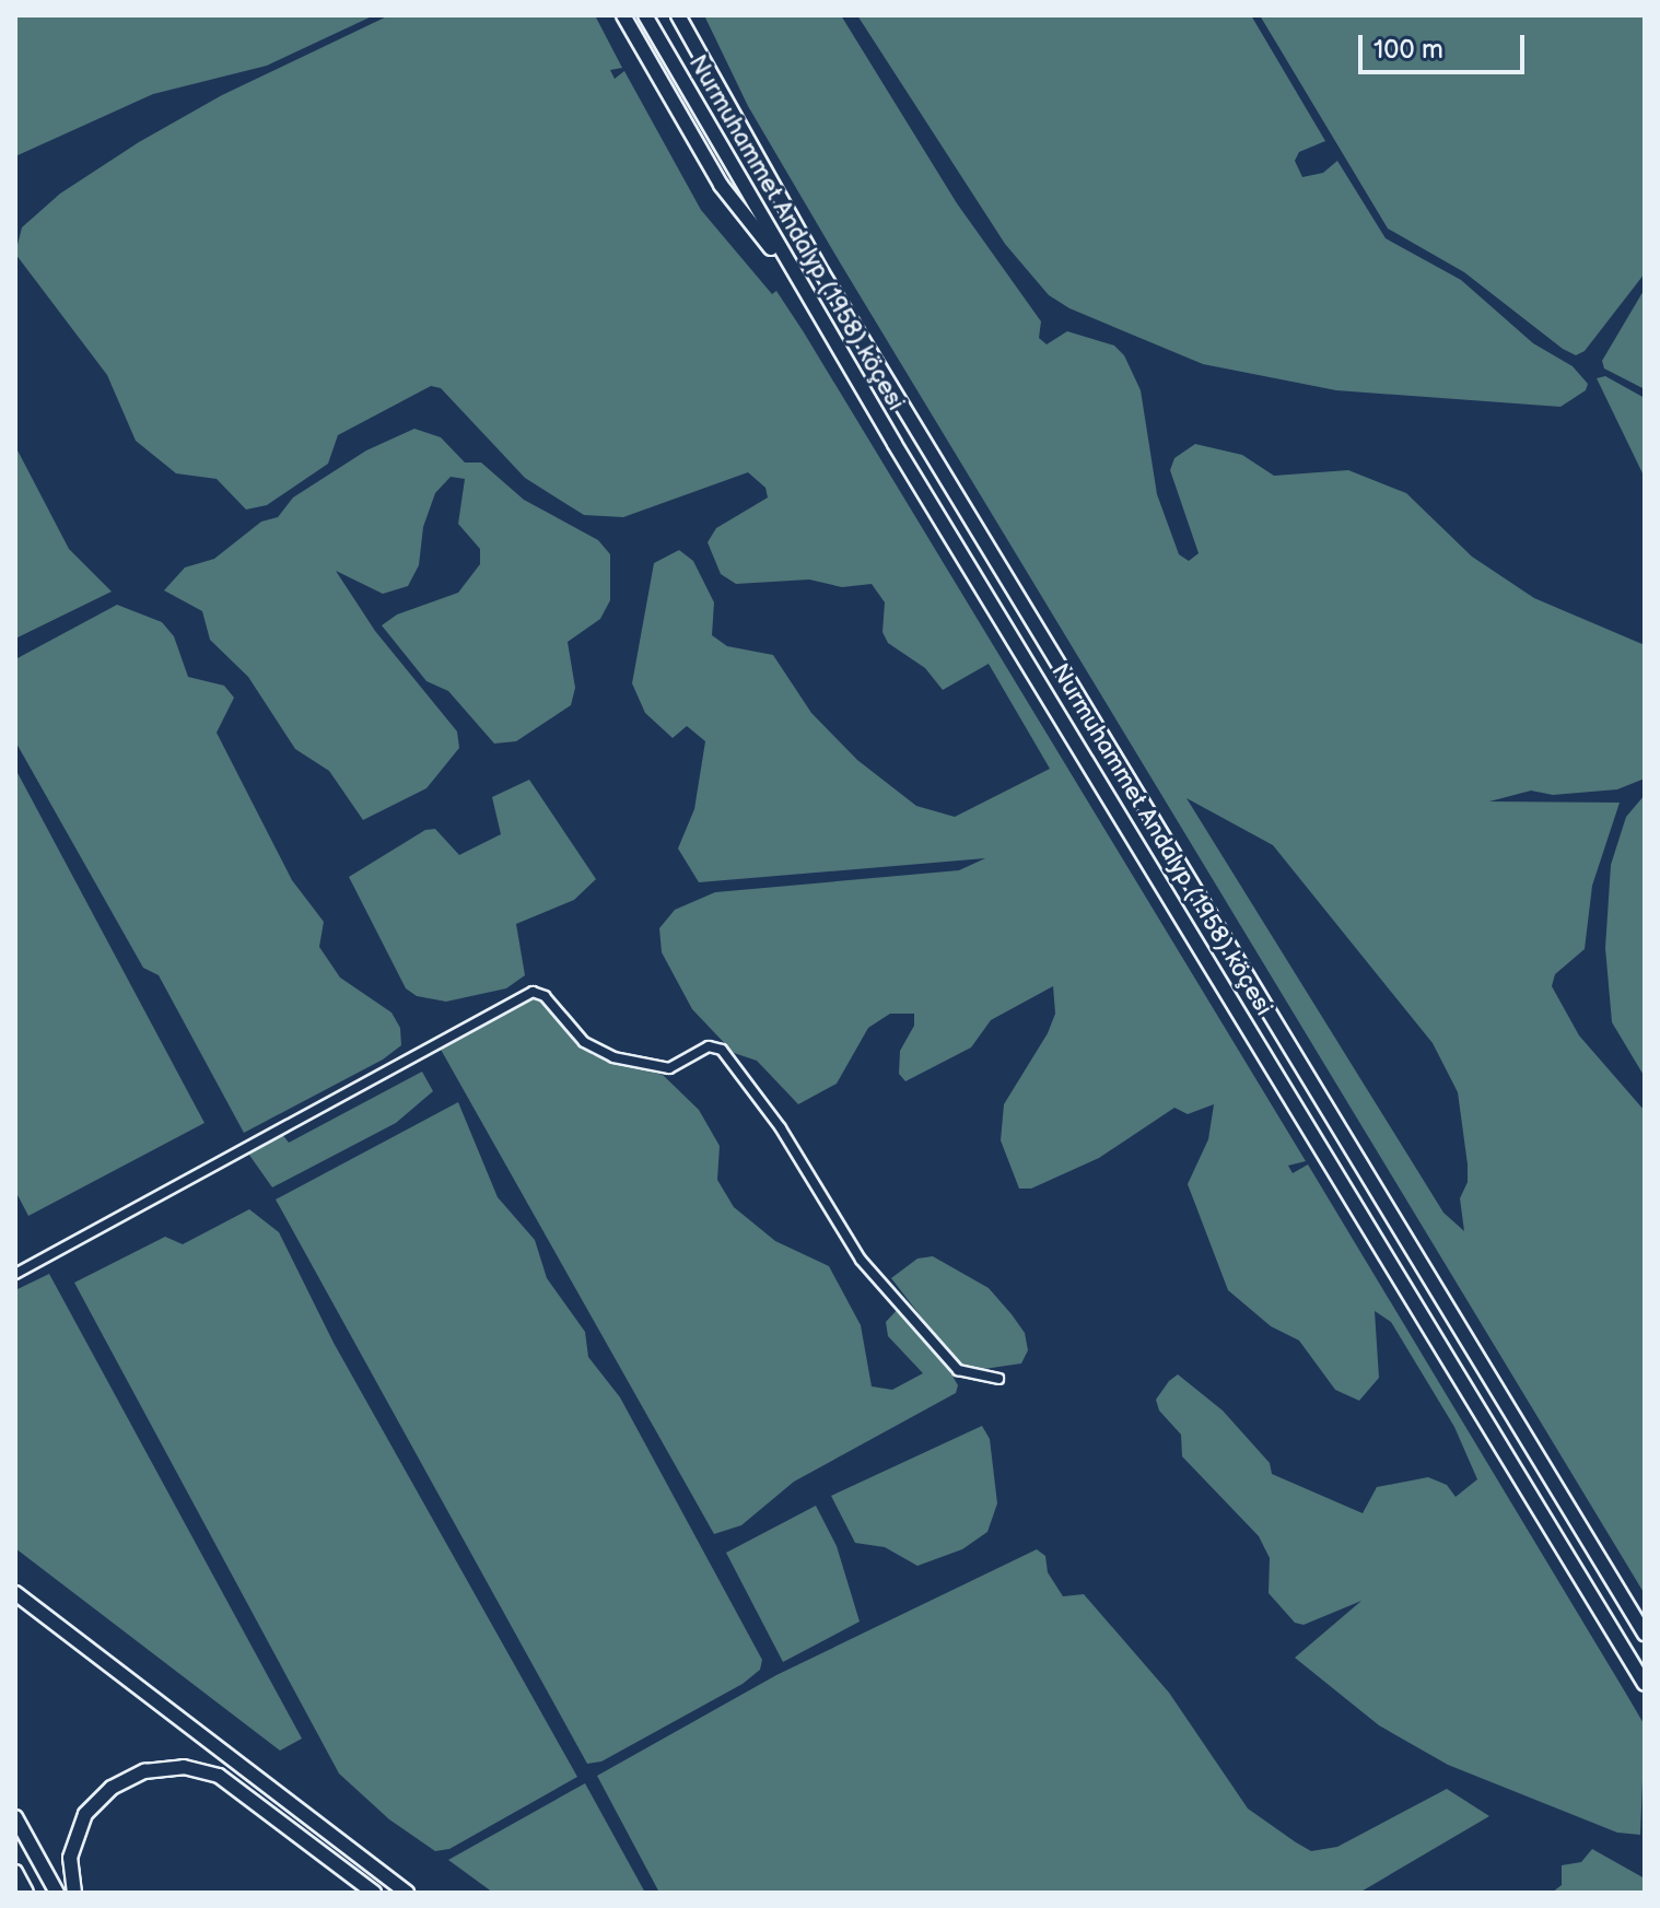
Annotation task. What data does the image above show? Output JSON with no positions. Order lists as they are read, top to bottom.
{
  "streets": {
    "main road": ["Nurmuhammet Andalyp (1958) köçesi"]
  },
  "scale_bar": "100 m"
}
